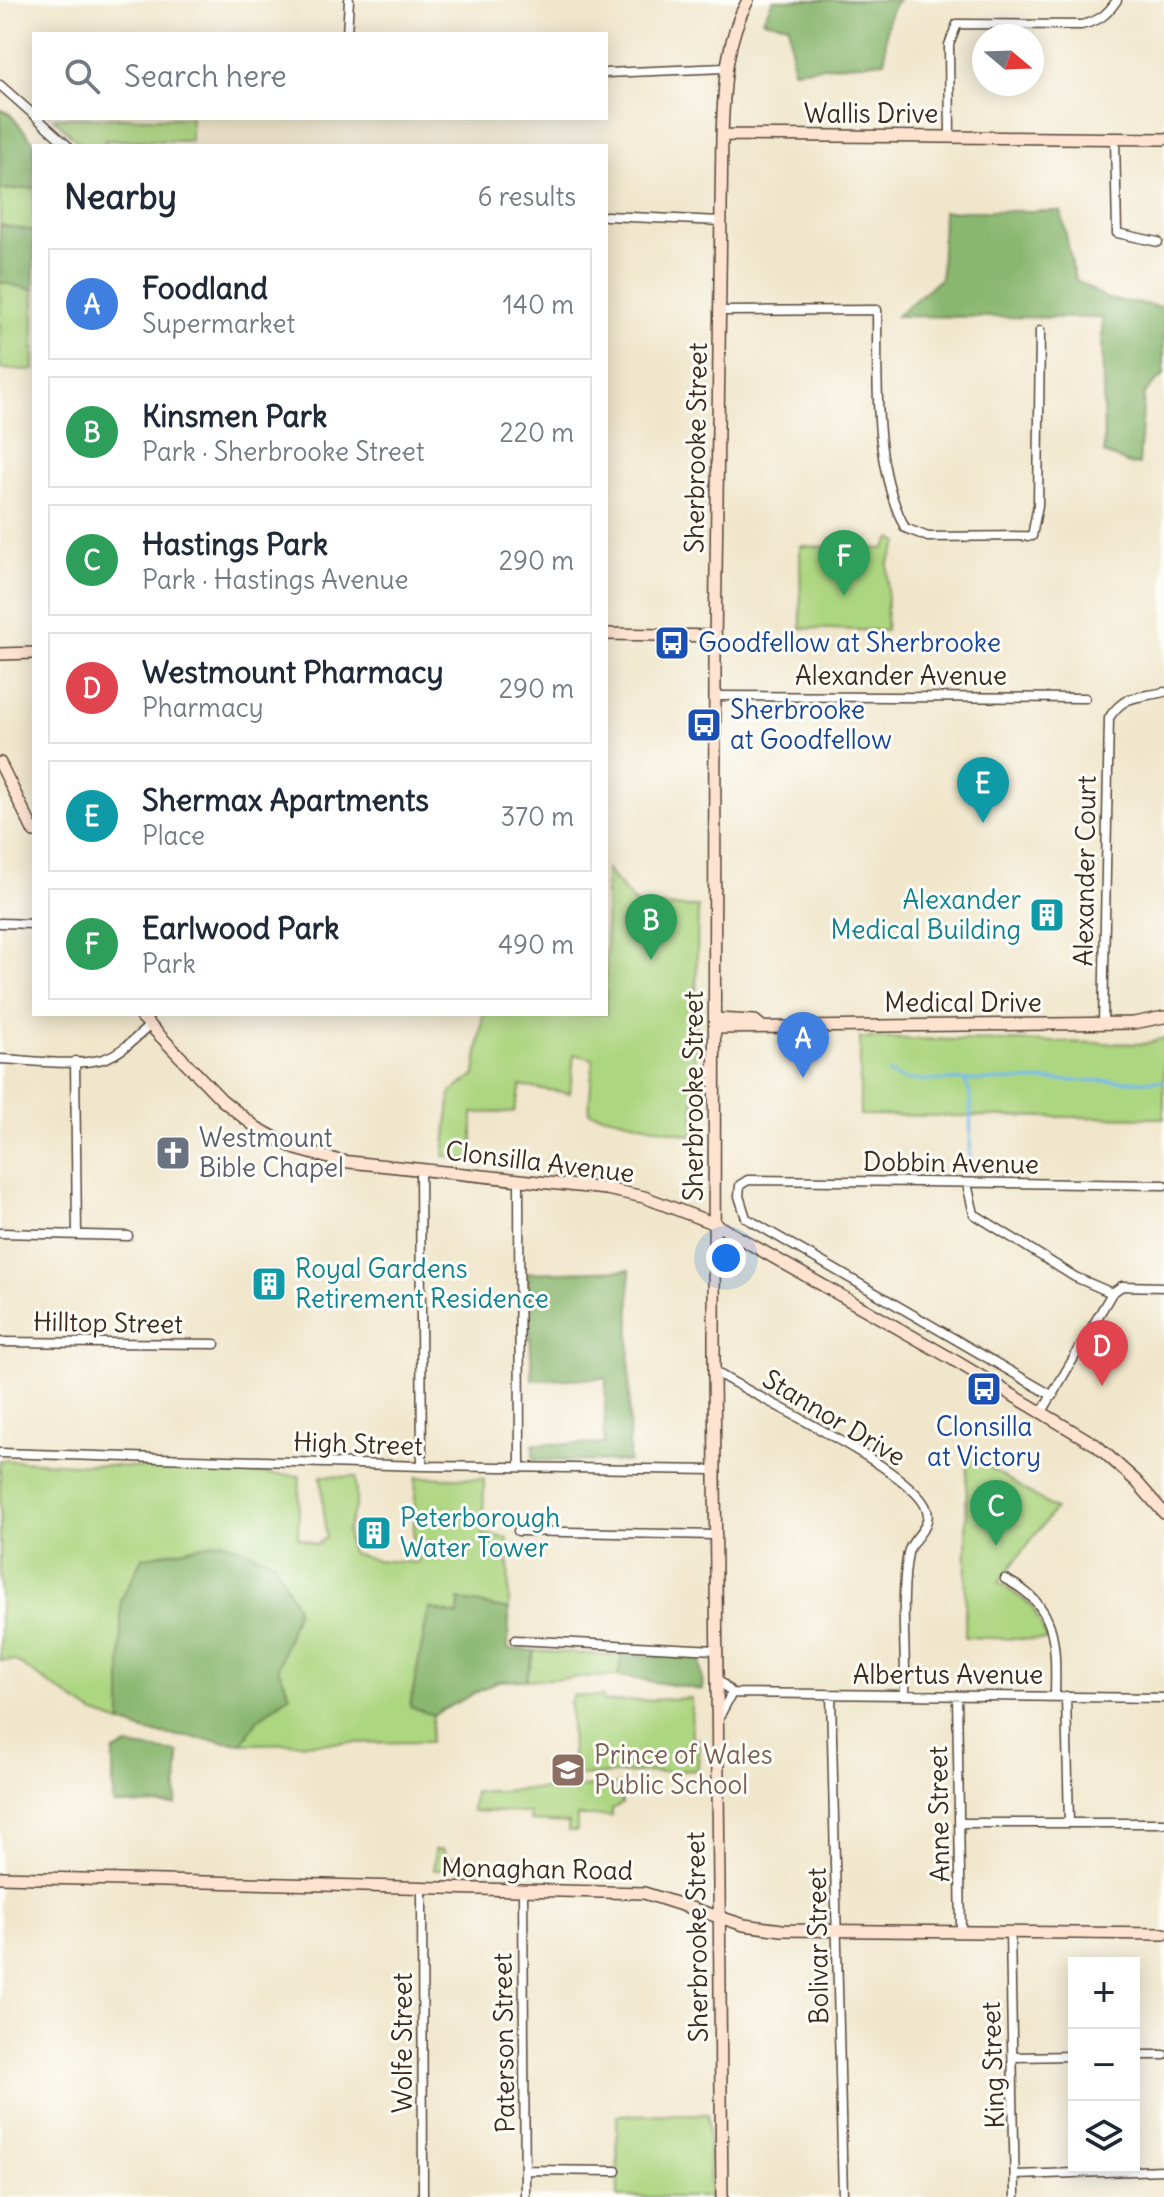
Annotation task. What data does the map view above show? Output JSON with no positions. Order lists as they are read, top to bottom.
{
  "streets": {
    "main road": [
      "Wallis Drive",
      "Sherbrooke Street",
      "Medical Drive",
      "Clonsilla Avenue",
      "Monaghan Road"
    ],
    "street": [
      "Alexander Avenue",
      "Alexander Court",
      "Dobbin Avenue",
      "Hilltop Street",
      "Stannor Drive",
      "High Street",
      "Albertus Avenue",
      "Anne Street",
      "Bolivar Street",
      "Wolfe Street",
      "Paterson Street",
      "King Street"
    ]
  },
  "crossings": [
    ["Wallis Drive", "Sherbrooke Street"],
    ["Sherbrooke Street", "Alexander Avenue"],
    ["Sherbrooke Street", "Medical Drive"],
    ["Sherbrooke Street", "Clonsilla Avenue"],
    ["Sherbrooke Street", "Stannor Drive"],
    ["Sherbrooke Street", "High Street"],
    ["Sherbrooke Street", "Monaghan Road"],
    ["Alexander Court", "Medical Drive"],
    ["Stannor Drive", "Albertus Avenue"],
    ["Albertus Avenue", "Anne Street"],
    ["Albertus Avenue", "Bolivar Street"],
    ["Anne Street", "Monaghan Road"],
    ["Monaghan Road", "Bolivar Street"],
    ["Monaghan Road", "Wolfe Street"],
    ["Monaghan Road", "Paterson Street"],
    ["Monaghan Road", "King Street"]
  ],
  "places": {
    "bus stop": ["Goodfellow at Sherbrooke", "Sherbrooke at Goodfellow", "Clonsilla at Victory"],
    "building": ["Alexander Medical Building", "Royal Gardens Retirement Residence", "Peterborough Water Tower"],
    "church": ["Westmount Bible Chapel"],
    "school or university": ["Prince of Wales Public School"]
  },
  "north": "right",
  "page": {
    "search": "Search here",
    "heading": ["Nearby", "6 results"],
    "list": [
      {
        "mark": "A",
        "name": "Foodland",
        "note": "Supermarket",
        "value": "140 m"
      },
      {
        "mark": "B",
        "name": "Kinsmen Park",
        "note": "Park · Sherbrooke Street",
        "value": "220 m"
      },
      {
        "mark": "C",
        "name": "Hastings Park",
        "note": "Park · Hastings Avenue",
        "value": "290 m"
      },
      {
        "mark": "D",
        "name": "Westmount Pharmacy",
        "note": "Pharmacy",
        "value": "290 m"
      },
      {
        "mark": "E",
        "name": "Shermax Apartments",
        "note": "Place",
        "value": "370 m"
      },
      {
        "mark": "F",
        "name": "Earlwood Park",
        "note": "Park",
        "value": "490 m"
      }
    ],
    "pins": [
      "F",
      "E",
      "B",
      "A",
      "D",
      "C"
    ],
    "map_buttons": ["+", "−"]
  }
}
